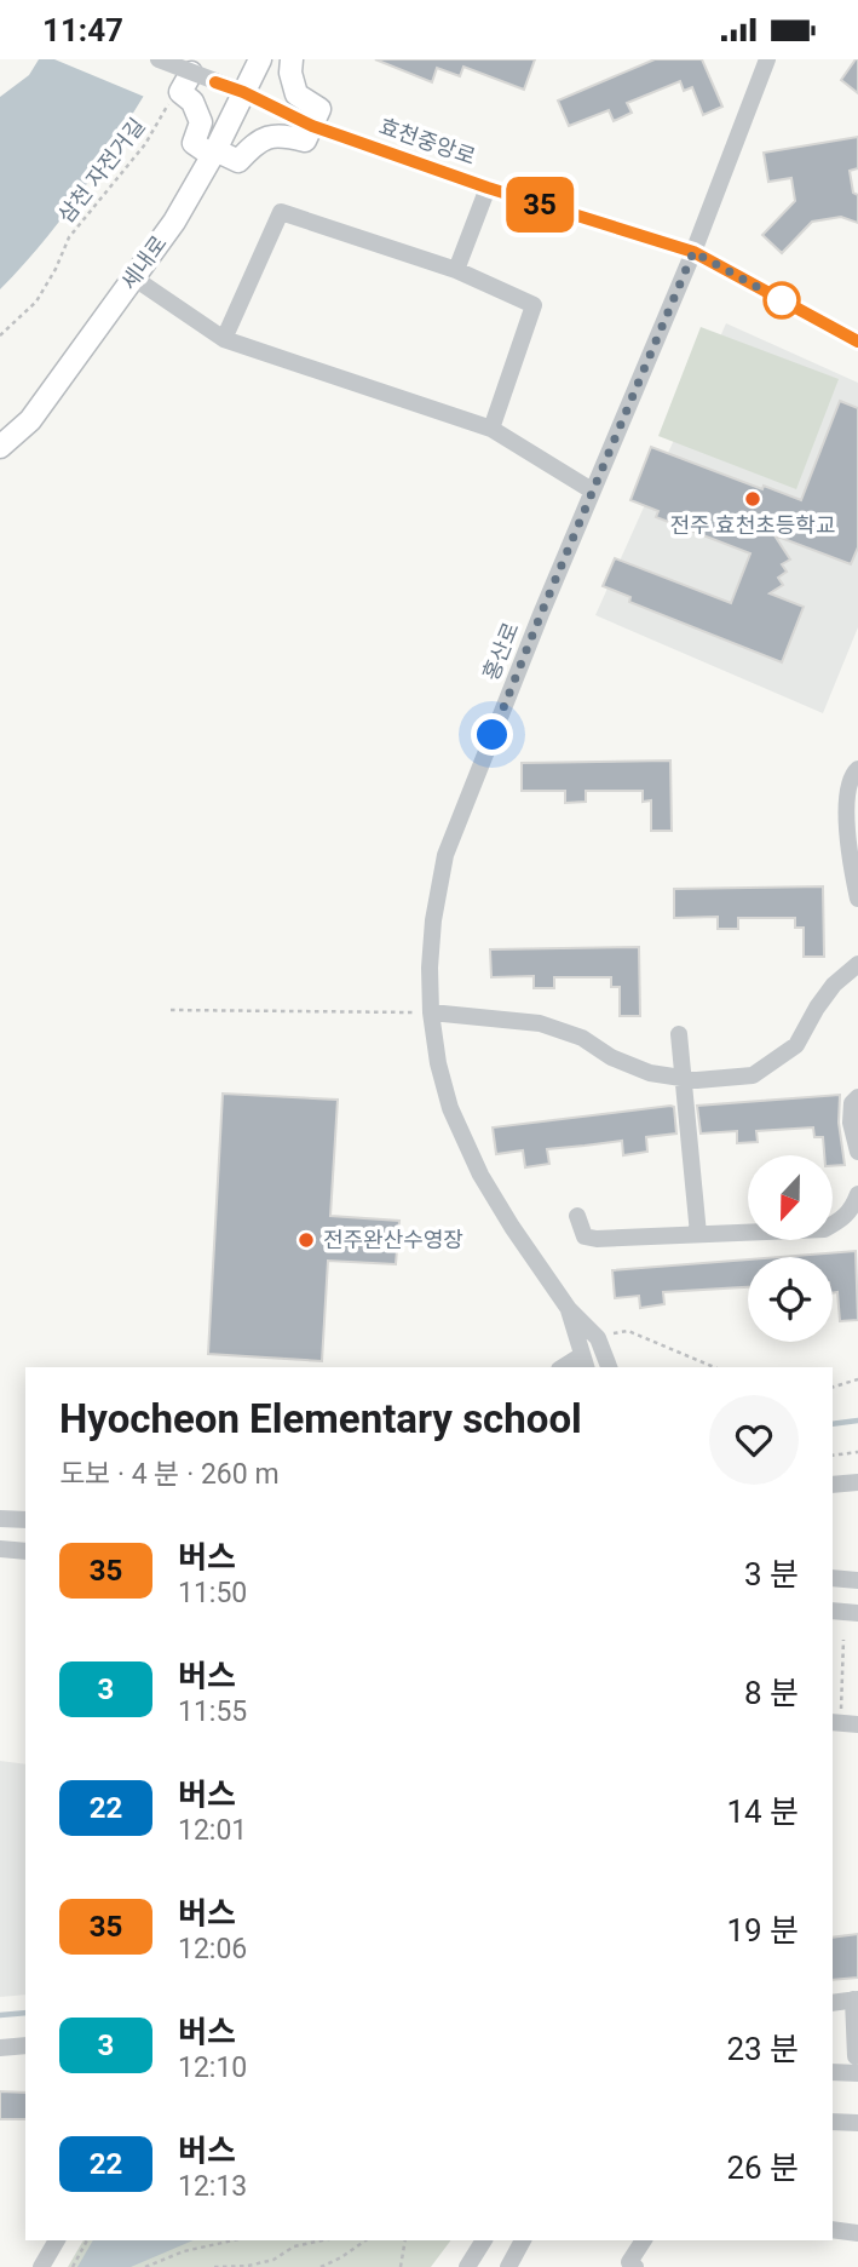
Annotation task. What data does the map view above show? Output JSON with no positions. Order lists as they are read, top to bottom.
{
  "streets": {
    "main road": ["세내로"],
    "street": ["효천중앙로", "홍산로"],
    "path": ["삼천 자전거길"]
  },
  "crossings": [
    ["효천중앙로", "세내로"],
    ["효천중앙로", "홍산로"]
  ],
  "places": ["전주 효천초등학교", "전주완산수영장"],
  "lines": ["bus line 35"],
  "north": "bottom",
  "page": {
    "status": "11:47",
    "on_map": "35",
    "heading": ["Hyocheon Elementary school", "도보 · 4 분 · 260 m"],
    "list": [
      {
        "mark": "35",
        "name": "버스",
        "note": "11:50",
        "value": "3 분"
      },
      {
        "mark": "3",
        "name": "버스",
        "note": "11:55",
        "value": "8 분"
      },
      {
        "mark": "22",
        "name": "버스",
        "note": "12:01",
        "value": "14 분"
      },
      {
        "mark": "35",
        "name": "버스",
        "note": "12:06",
        "value": "19 분"
      },
      {
        "mark": "3",
        "name": "버스",
        "note": "12:10",
        "value": "23 분"
      },
      {
        "mark": "22",
        "name": "버스",
        "note": "12:13",
        "value": "26 분"
      }
    ]
  }
}
